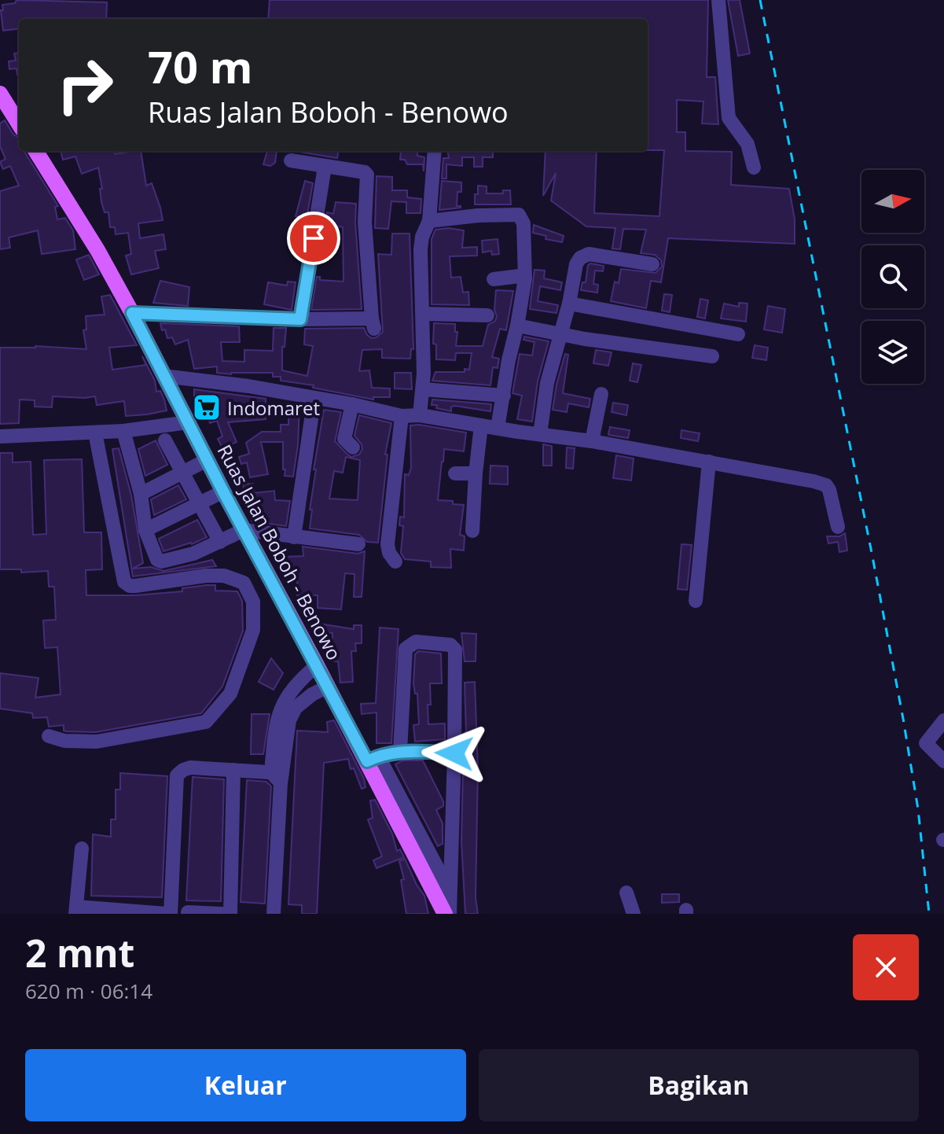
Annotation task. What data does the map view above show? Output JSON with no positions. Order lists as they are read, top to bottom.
{
  "streets": {
    "main road": ["Ruas Jalan Boboh - Benowo"]
  },
  "places": {
    "supermarket": ["Indomaret"]
  },
  "north": "right",
  "page": {
    "turn": ["70 m", "Ruas Jalan Boboh - Benowo"],
    "heading": ["2 mnt", "620 m · 06:14"],
    "buttons": ["Keluar", "Bagikan"]
  }
}
